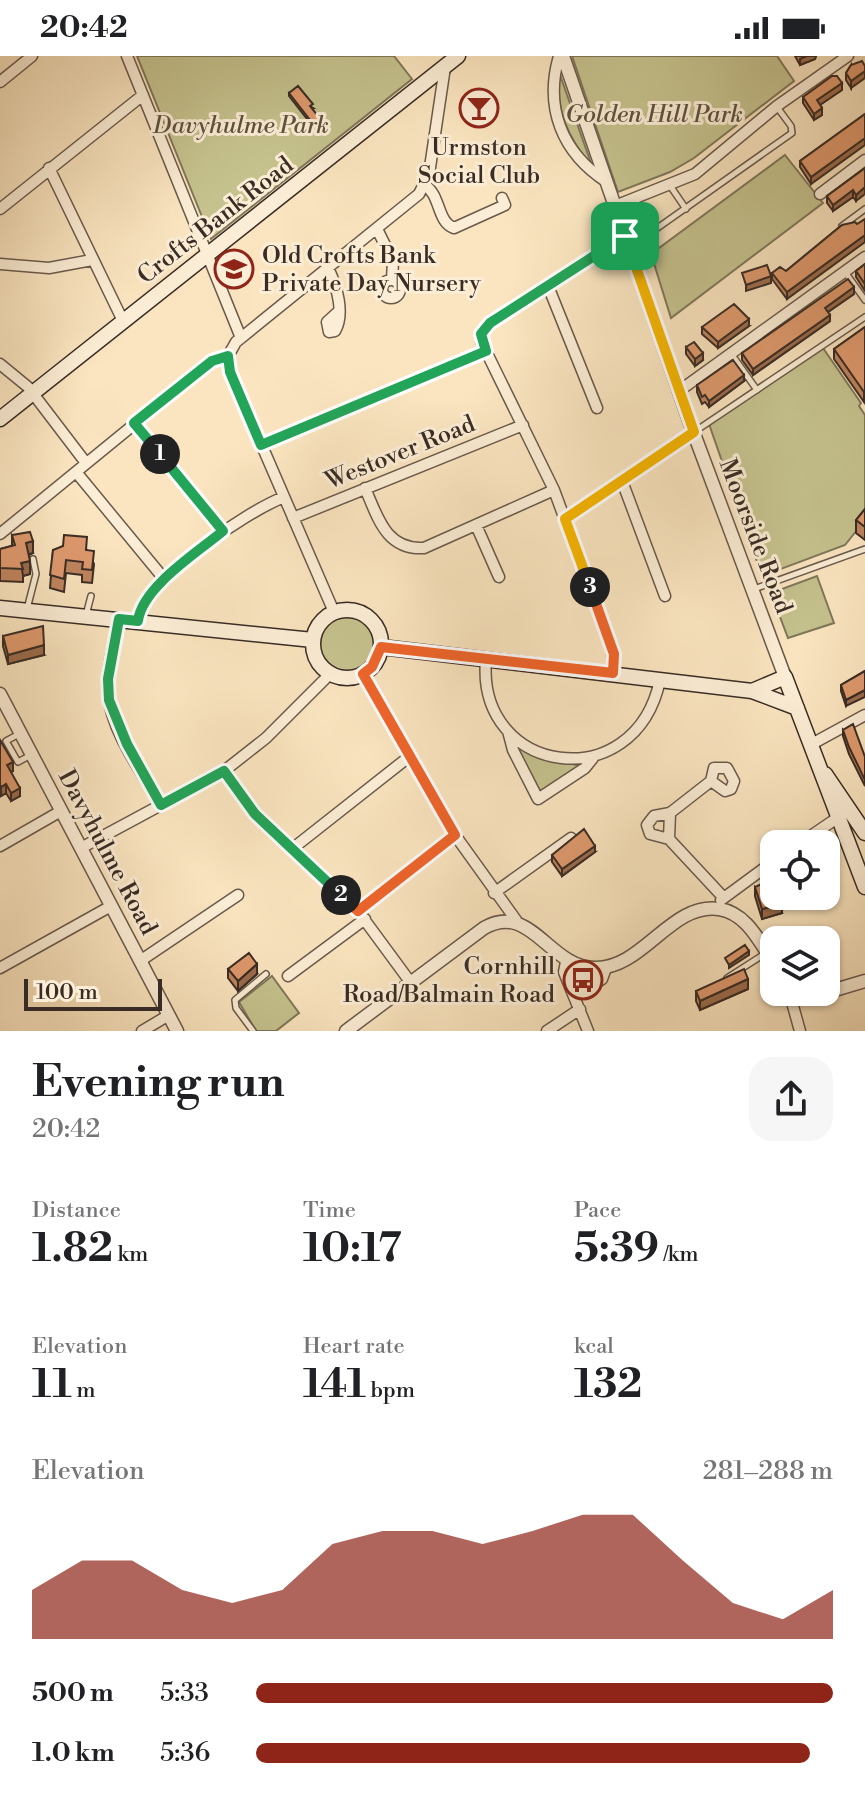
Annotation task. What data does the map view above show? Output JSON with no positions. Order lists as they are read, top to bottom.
{
  "streets": {
    "main road": ["Crofts Bank Road", "Moorside Road"],
    "street": ["Westover Road", "Davyhulme Road"]
  },
  "parks": ["Golden Hill Park", "Davyhulme Park"],
  "places": {
    "bar": ["Urmston Social Club"],
    "school or university": ["Old Crofts Bank Private Day Nursery"],
    "bus stop": ["Cornhill Road/Balmain Road"]
  },
  "scale_bar": "100 m",
  "page": {
    "status": "20:42",
    "pins": ["1", "3", "2"],
    "scale": "100 m",
    "heading": ["Evening run", "20:42"],
    "stats": [
      ["Distance", "1.82 km"],
      ["Time", "10:17"],
      ["Pace", "5:39 /km"],
      ["Elevation", "11 m"],
      ["Heart rate", "141 bpm"],
      ["kcal", "132"]
    ],
    "chart": ["Elevation", "281–288 m"],
    "list": [
      {
        "name": "500 m",
        "note": "5:33"
      },
      {
        "name": "1.0 km",
        "note": "5:36"
      }
    ]
  }
}
